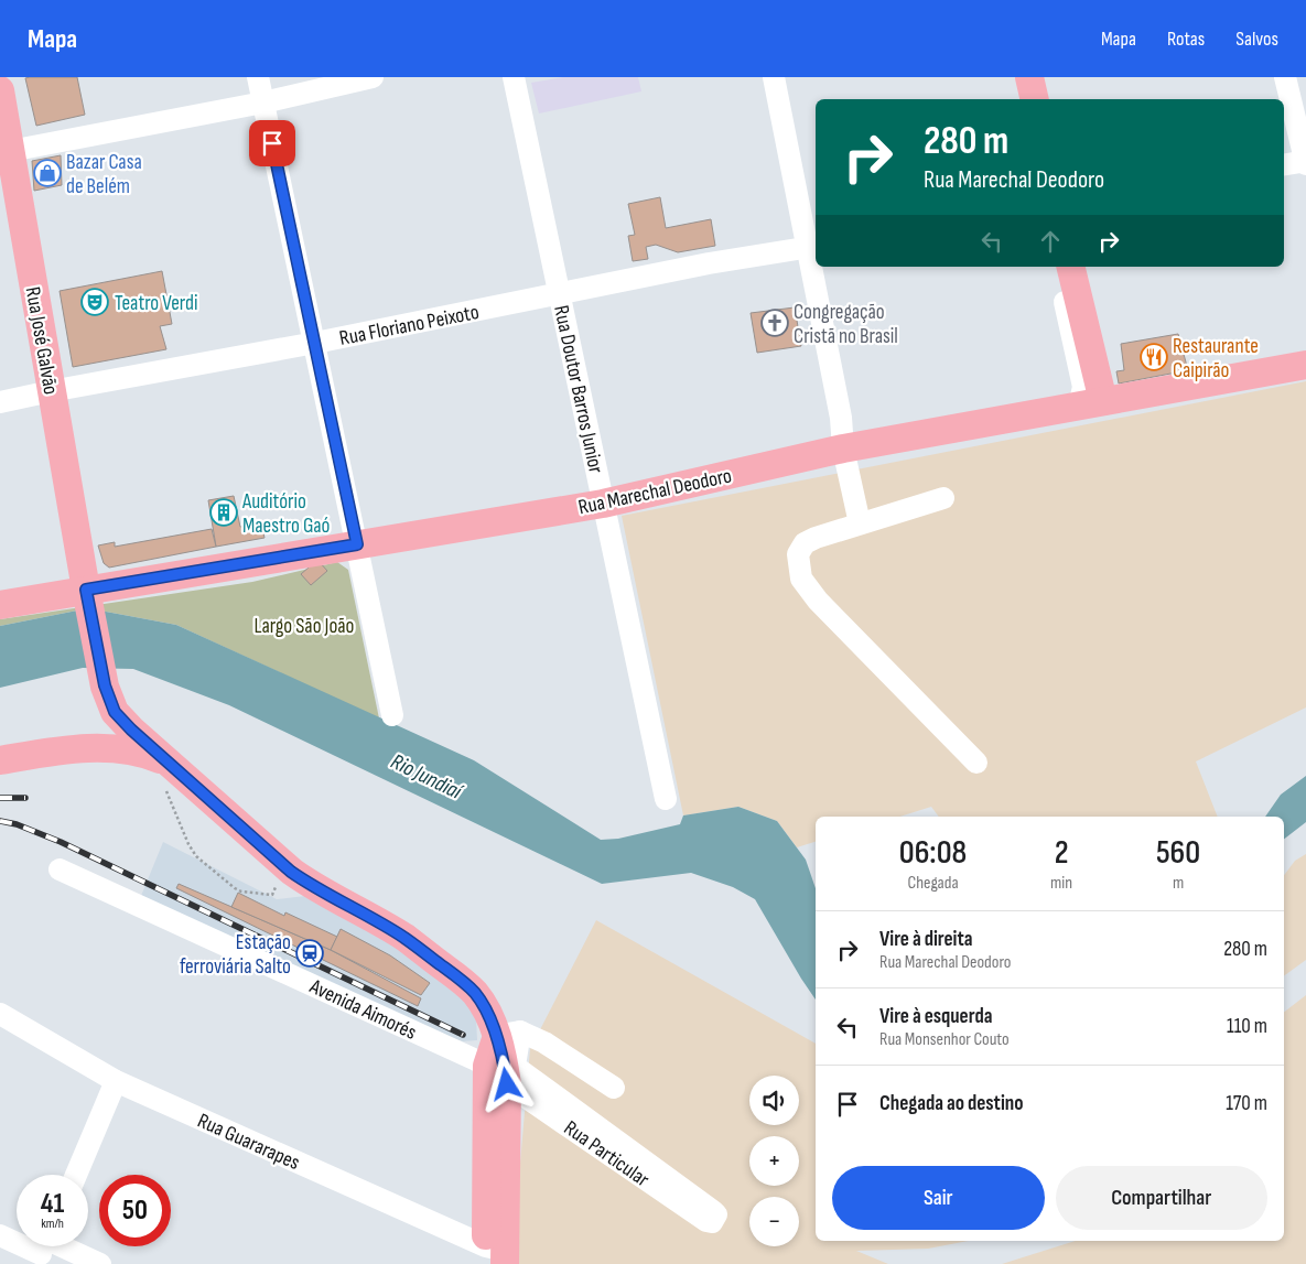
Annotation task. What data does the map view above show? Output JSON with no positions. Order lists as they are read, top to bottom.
{
  "streets": {
    "main road": ["Rua José Galvão", "Rua Marechal Deodoro"],
    "street": [
      "Rua Floriano Peixoto",
      "Rua Doutor Barros Junior",
      "Avenida Aimorés",
      "Rua Guararapes",
      "Rua Particular"
    ]
  },
  "crossings": [
    ["Rua Floriano Peixoto", "Rua José Galvão"],
    ["Rua Floriano Peixoto", "Rua Doutor Barros Junior"],
    ["Rua José Galvão", "Rua Marechal Deodoro"],
    ["Rua Doutor Barros Junior", "Rua Marechal Deodoro"],
    ["Avenida Aimorés", "Rua Particular"]
  ],
  "water": ["Rio Jundiaí"],
  "parks": ["Largo São João"],
  "places": {
    "shop": ["Bazar Casa de Belém"],
    "theatre": ["Teatro Verdi"],
    "church": ["Congregação Cristã no Brasil"],
    "restaurant": ["Restaurante Caipirão"],
    "building": ["Auditório Maestro Gaó"],
    "station": ["Estação ferroviária Salto"]
  },
  "page": {
    "header": "Mapa",
    "nav": ["Mapa", "Rotas", "Salvos"],
    "turn": ["280 m", "Rua Marechal Deodoro"],
    "eta": [
      "06:08",
      "Chegada",
      "2",
      "min",
      "560",
      "m"
    ],
    "list": [
      {
        "name": "Vire à direita",
        "note": "Rua Marechal Deodoro",
        "value": "280 m"
      },
      {
        "name": "Vire à esquerda",
        "note": "Rua Monsenhor Couto",
        "value": "110 m"
      },
      {
        "name": "Chegada ao destino",
        "value": "170 m"
      }
    ],
    "map_buttons": ["+", "−"],
    "buttons": ["Sair", "Compartilhar"],
    "speed": "41 km/h",
    "limit": "50"
  }
}
